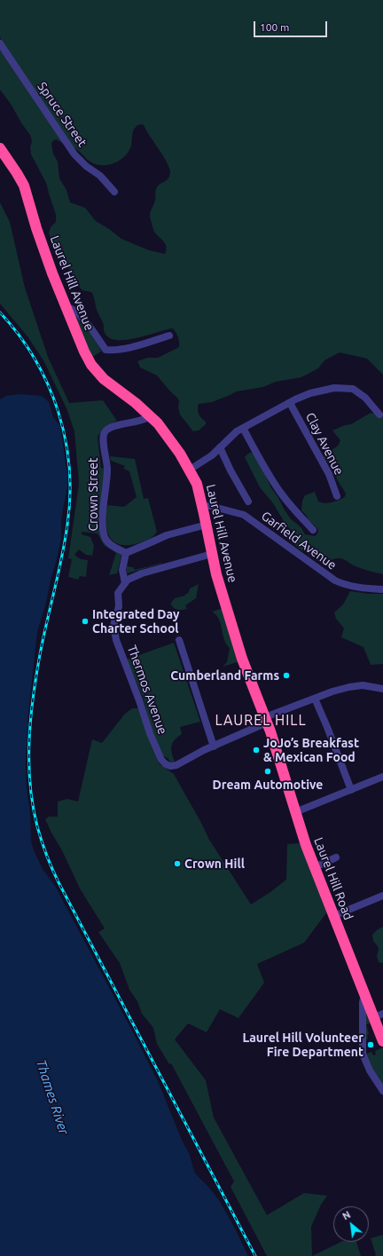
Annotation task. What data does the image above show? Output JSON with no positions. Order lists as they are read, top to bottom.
{
  "streets": {
    "highway": ["Laurel Hill Avenue", "Laurel Hill Road"],
    "street": [
      "Spruce Street",
      "Clay Avenue",
      "Crown Street",
      "Garfield Avenue",
      "Thermos Avenue"
    ]
  },
  "crossings": [
    ["Laurel Hill Avenue", "Crown Street"],
    ["Laurel Hill Avenue", "Garfield Avenue"],
    ["Laurel Hill Avenue", "Thermos Avenue"],
    ["Laurel Hill Avenue", "Laurel Hill Road"],
    ["Thermos Avenue", "Laurel Hill Road"]
  ],
  "districts": ["LAUREL HILL"],
  "water": ["Thames River"],
  "places": [
    "Integrated Day Charter School",
    "Cumberland Farms",
    "JoJo’s Breakfast & Mexican Food",
    "Dream Automotive",
    "Crown Hill",
    "Laurel Hill Volunteer Fire Department"
  ],
  "scale_bar": "100 m",
  "north": "top left"
}
